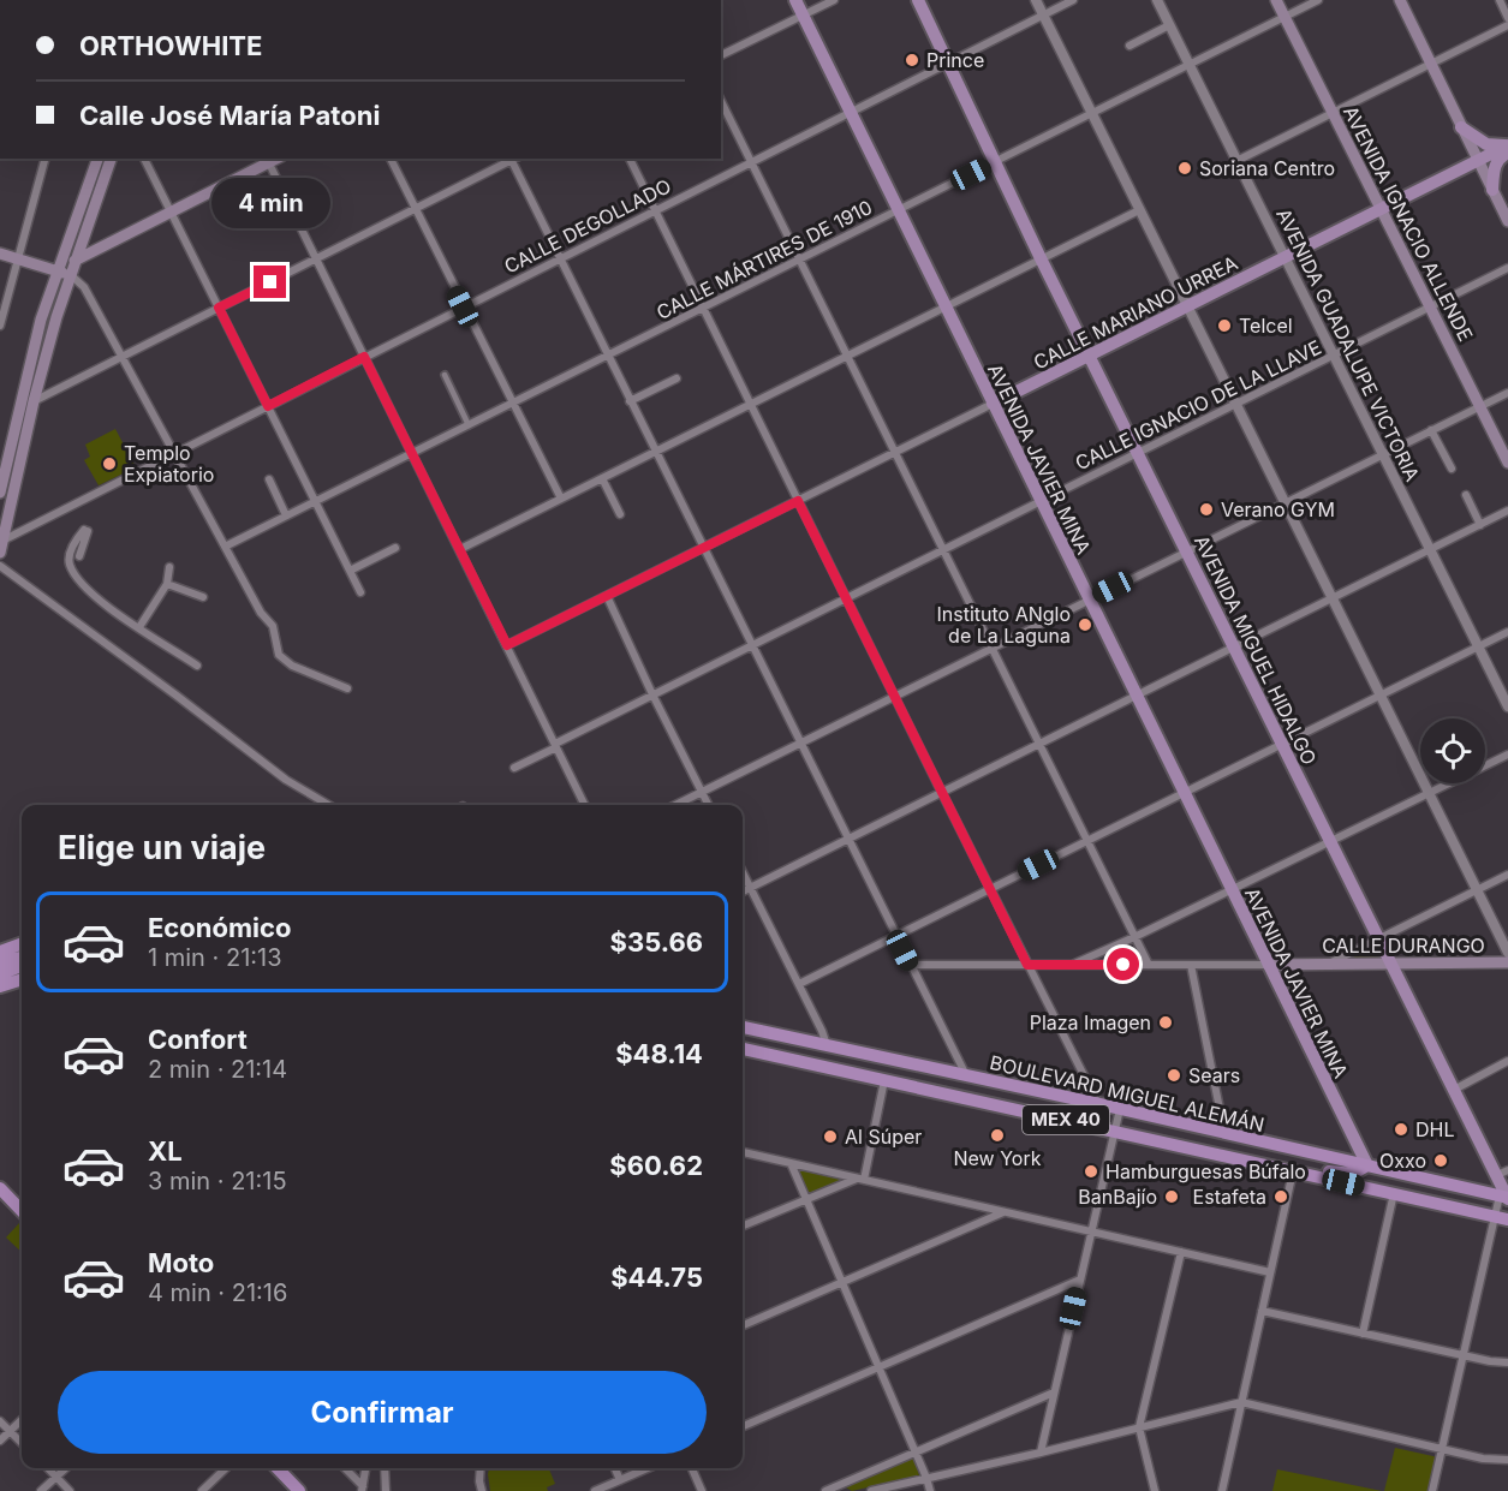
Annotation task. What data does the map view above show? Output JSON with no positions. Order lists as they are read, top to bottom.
{
  "streets": {
    "highway": ["BOULEVARD MIGUEL ALEMÁN", "MEX 40"],
    "main road": [
      "AVENIDA IGNACIO ALLENDE",
      "CALLE MARIANO URREA",
      "AVENIDA JAVIER MINA",
      "AVENIDA MIGUEL HIDALGO",
      "CALLE DURANGO"
    ],
    "street": [
      "CALLE DEGOLLADO",
      "CALLE MÁRTIRES DE 1910",
      "AVENIDA GUADALUPE VICTORIA",
      "CALLE IGNACIO DE LA LLAVE"
    ]
  },
  "crossings": [
    ["AVENIDA IGNACIO ALLENDE", "CALLE MÁRTIRES DE 1910"],
    ["AVENIDA IGNACIO ALLENDE", "CALLE MARIANO URREA"],
    ["AVENIDA IGNACIO ALLENDE", "CALLE IGNACIO DE LA LLAVE"],
    ["CALLE DEGOLLADO", "AVENIDA JAVIER MINA"],
    ["CALLE DEGOLLADO", "AVENIDA MIGUEL HIDALGO"],
    ["CALLE MÁRTIRES DE 1910", "AVENIDA GUADALUPE VICTORIA"],
    ["CALLE MÁRTIRES DE 1910", "AVENIDA JAVIER MINA"],
    ["CALLE MÁRTIRES DE 1910", "AVENIDA MIGUEL HIDALGO"],
    ["CALLE MARIANO URREA", "AVENIDA GUADALUPE VICTORIA"],
    ["CALLE MARIANO URREA", "AVENIDA JAVIER MINA"],
    ["CALLE MARIANO URREA", "AVENIDA MIGUEL HIDALGO"],
    ["AVENIDA GUADALUPE VICTORIA", "CALLE IGNACIO DE LA LLAVE"],
    ["CALLE IGNACIO DE LA LLAVE", "AVENIDA JAVIER MINA"],
    ["CALLE IGNACIO DE LA LLAVE", "AVENIDA MIGUEL HIDALGO"],
    ["AVENIDA JAVIER MINA", "CALLE DURANGO"],
    ["AVENIDA JAVIER MINA", "BOULEVARD MIGUEL ALEMÁN"],
    ["AVENIDA MIGUEL HIDALGO", "CALLE DURANGO"],
    ["AVENIDA MIGUEL HIDALGO", "BOULEVARD MIGUEL ALEMÁN"]
  ],
  "places": [
    "Prince",
    "Soriana Centro",
    "Telcel",
    "Templo Expiatorio",
    "Verano GYM",
    "Instituto ANglo de La Laguna",
    "Plaza Imagen",
    "Sears",
    "DHL",
    "New York",
    "Al Súper",
    "Oxxo",
    "Hamburguesas Búfalo",
    "BanBajío",
    "Estafeta"
  ],
  "page": {
    "banner": ["ORTHOWHITE", "Calle José María Patoni"],
    "bubble": "4 min",
    "heading": "Elige un viaje",
    "list": [
      {
        "name": "Económico",
        "note": "1 min · 21:13",
        "value": "$35.66"
      },
      {
        "name": "Confort",
        "note": "2 min · 21:14",
        "value": "$48.14"
      },
      {
        "name": "XL",
        "note": "3 min · 21:15",
        "value": "$60.62"
      },
      {
        "name": "Moto",
        "note": "4 min · 21:16",
        "value": "$44.75"
      }
    ],
    "buttons": "Confirmar"
  }
}
